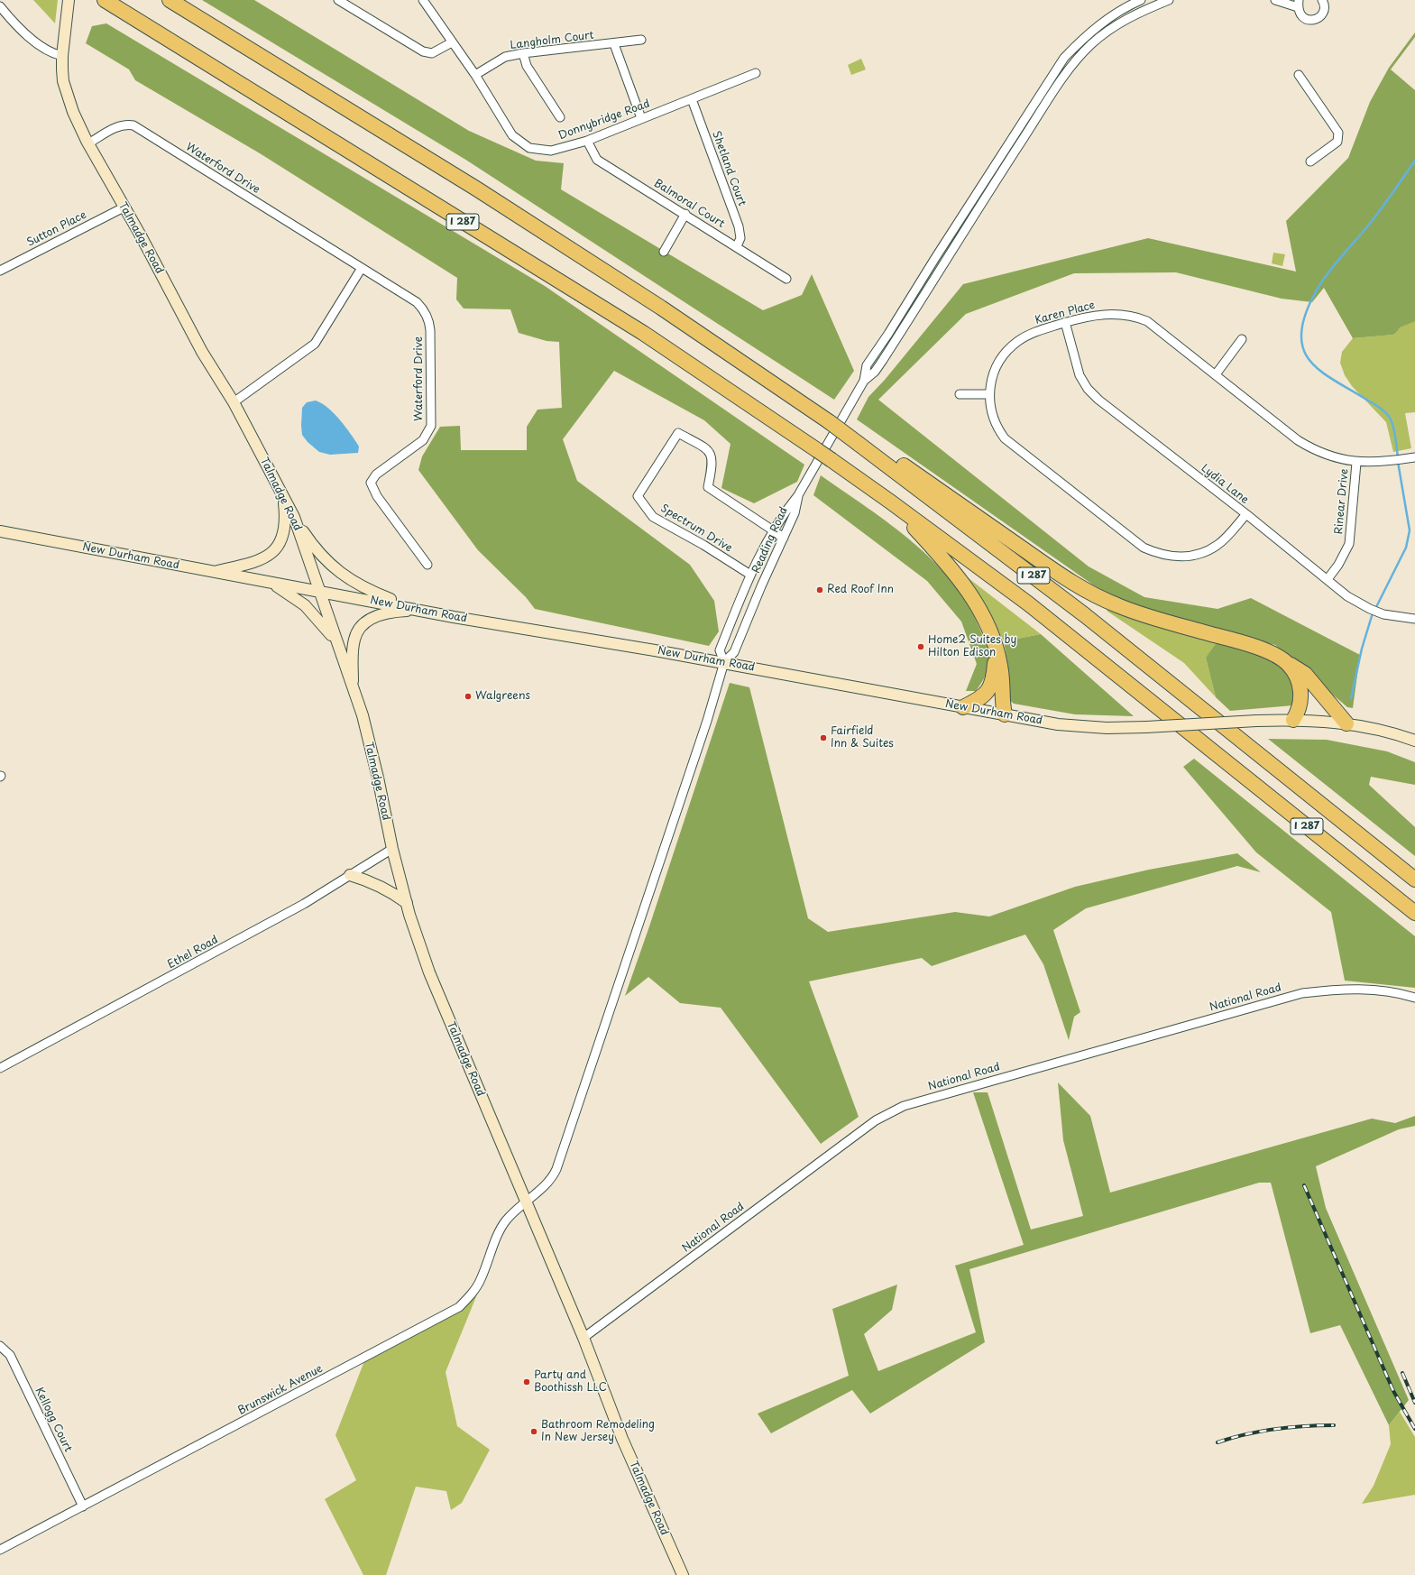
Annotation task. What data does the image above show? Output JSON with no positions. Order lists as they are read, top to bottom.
{
  "streets": {
    "highway": ["I 287"],
    "street": [
      "Langholm Court",
      "Donnybridge Road",
      "Waterford Drive",
      "Shetland Court",
      "Balmoral Court",
      "Sutton Place",
      "Talmadge Road",
      "Karen Place",
      "Lydia Lane",
      "Rinear Drive",
      "Spectrum Drive",
      "Reading Road",
      "New Durham Road",
      "Ethel Road",
      "National Road",
      "Brunswick Avenue",
      "Kellogg Court"
    ]
  },
  "crossings": [
    ["Langholm Court", "Donnybridge Road"],
    ["Donnybridge Road", "Shetland Court"],
    ["Donnybridge Road", "Balmoral Court"],
    ["Waterford Drive", "Talmadge Road"],
    ["Shetland Court", "Balmoral Court"],
    ["Sutton Place", "Talmadge Road"],
    ["Talmadge Road", "New Durham Road"],
    ["Talmadge Road", "Ethel Road"],
    ["Talmadge Road", "National Road"],
    ["Talmadge Road", "Brunswick Avenue"],
    ["Karen Place", "Lydia Lane"],
    ["Karen Place", "Rinear Drive"],
    ["Lydia Lane", "Rinear Drive"],
    ["Spectrum Drive", "Reading Road"],
    ["Reading Road", "New Durham Road"],
    ["Reading Road", "Brunswick Avenue"],
    ["New Durham Road", "Brunswick Avenue"],
    ["Brunswick Avenue", "Kellogg Court"]
  ],
  "places": [
    "Red Roof Inn",
    "Home2 Suites by Hilton Edison",
    "Walgreens",
    "Fairfield Inn & Suites",
    "Party and Boothissh LLC",
    "Bathroom Remodeling In New Jersey"
  ]
}
